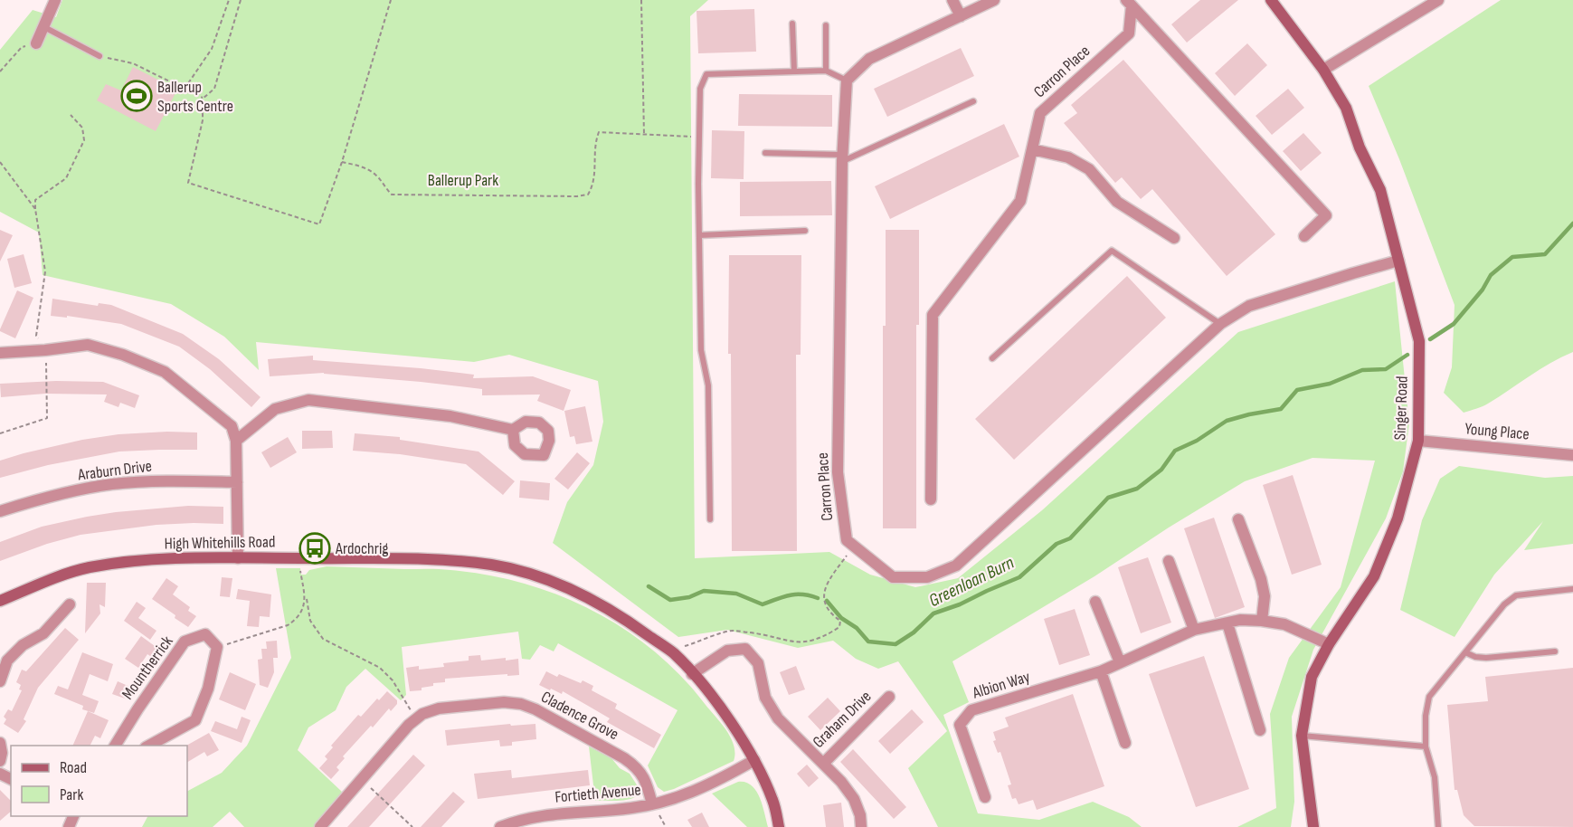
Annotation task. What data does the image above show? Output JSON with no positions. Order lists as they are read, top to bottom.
{
  "streets": {
    "street": [
      "Carron Place",
      "Singer Road",
      "Young Place",
      "Araburn Drive",
      "High Whitehills Road",
      "Mountherrick",
      "Albion Way",
      "Cladence Grove",
      "Graham Drive",
      "Fortieth Avenue"
    ]
  },
  "crossings": [
    ["Carron Place", "Singer Road"],
    ["Singer Road", "Young Place"],
    ["Singer Road", "Albion Way"],
    ["High Whitehills Road", "Graham Drive"],
    ["High Whitehills Road", "Fortieth Avenue"],
    ["Cladence Grove", "Fortieth Avenue"]
  ],
  "water": ["Greenloan Burn"],
  "parks": ["Ballerup Park"],
  "places": {
    "sports": ["Ballerup Sports Centre"],
    "bus stop": ["Ardochrig"]
  },
  "legend": ["Road", "Park"]
}
